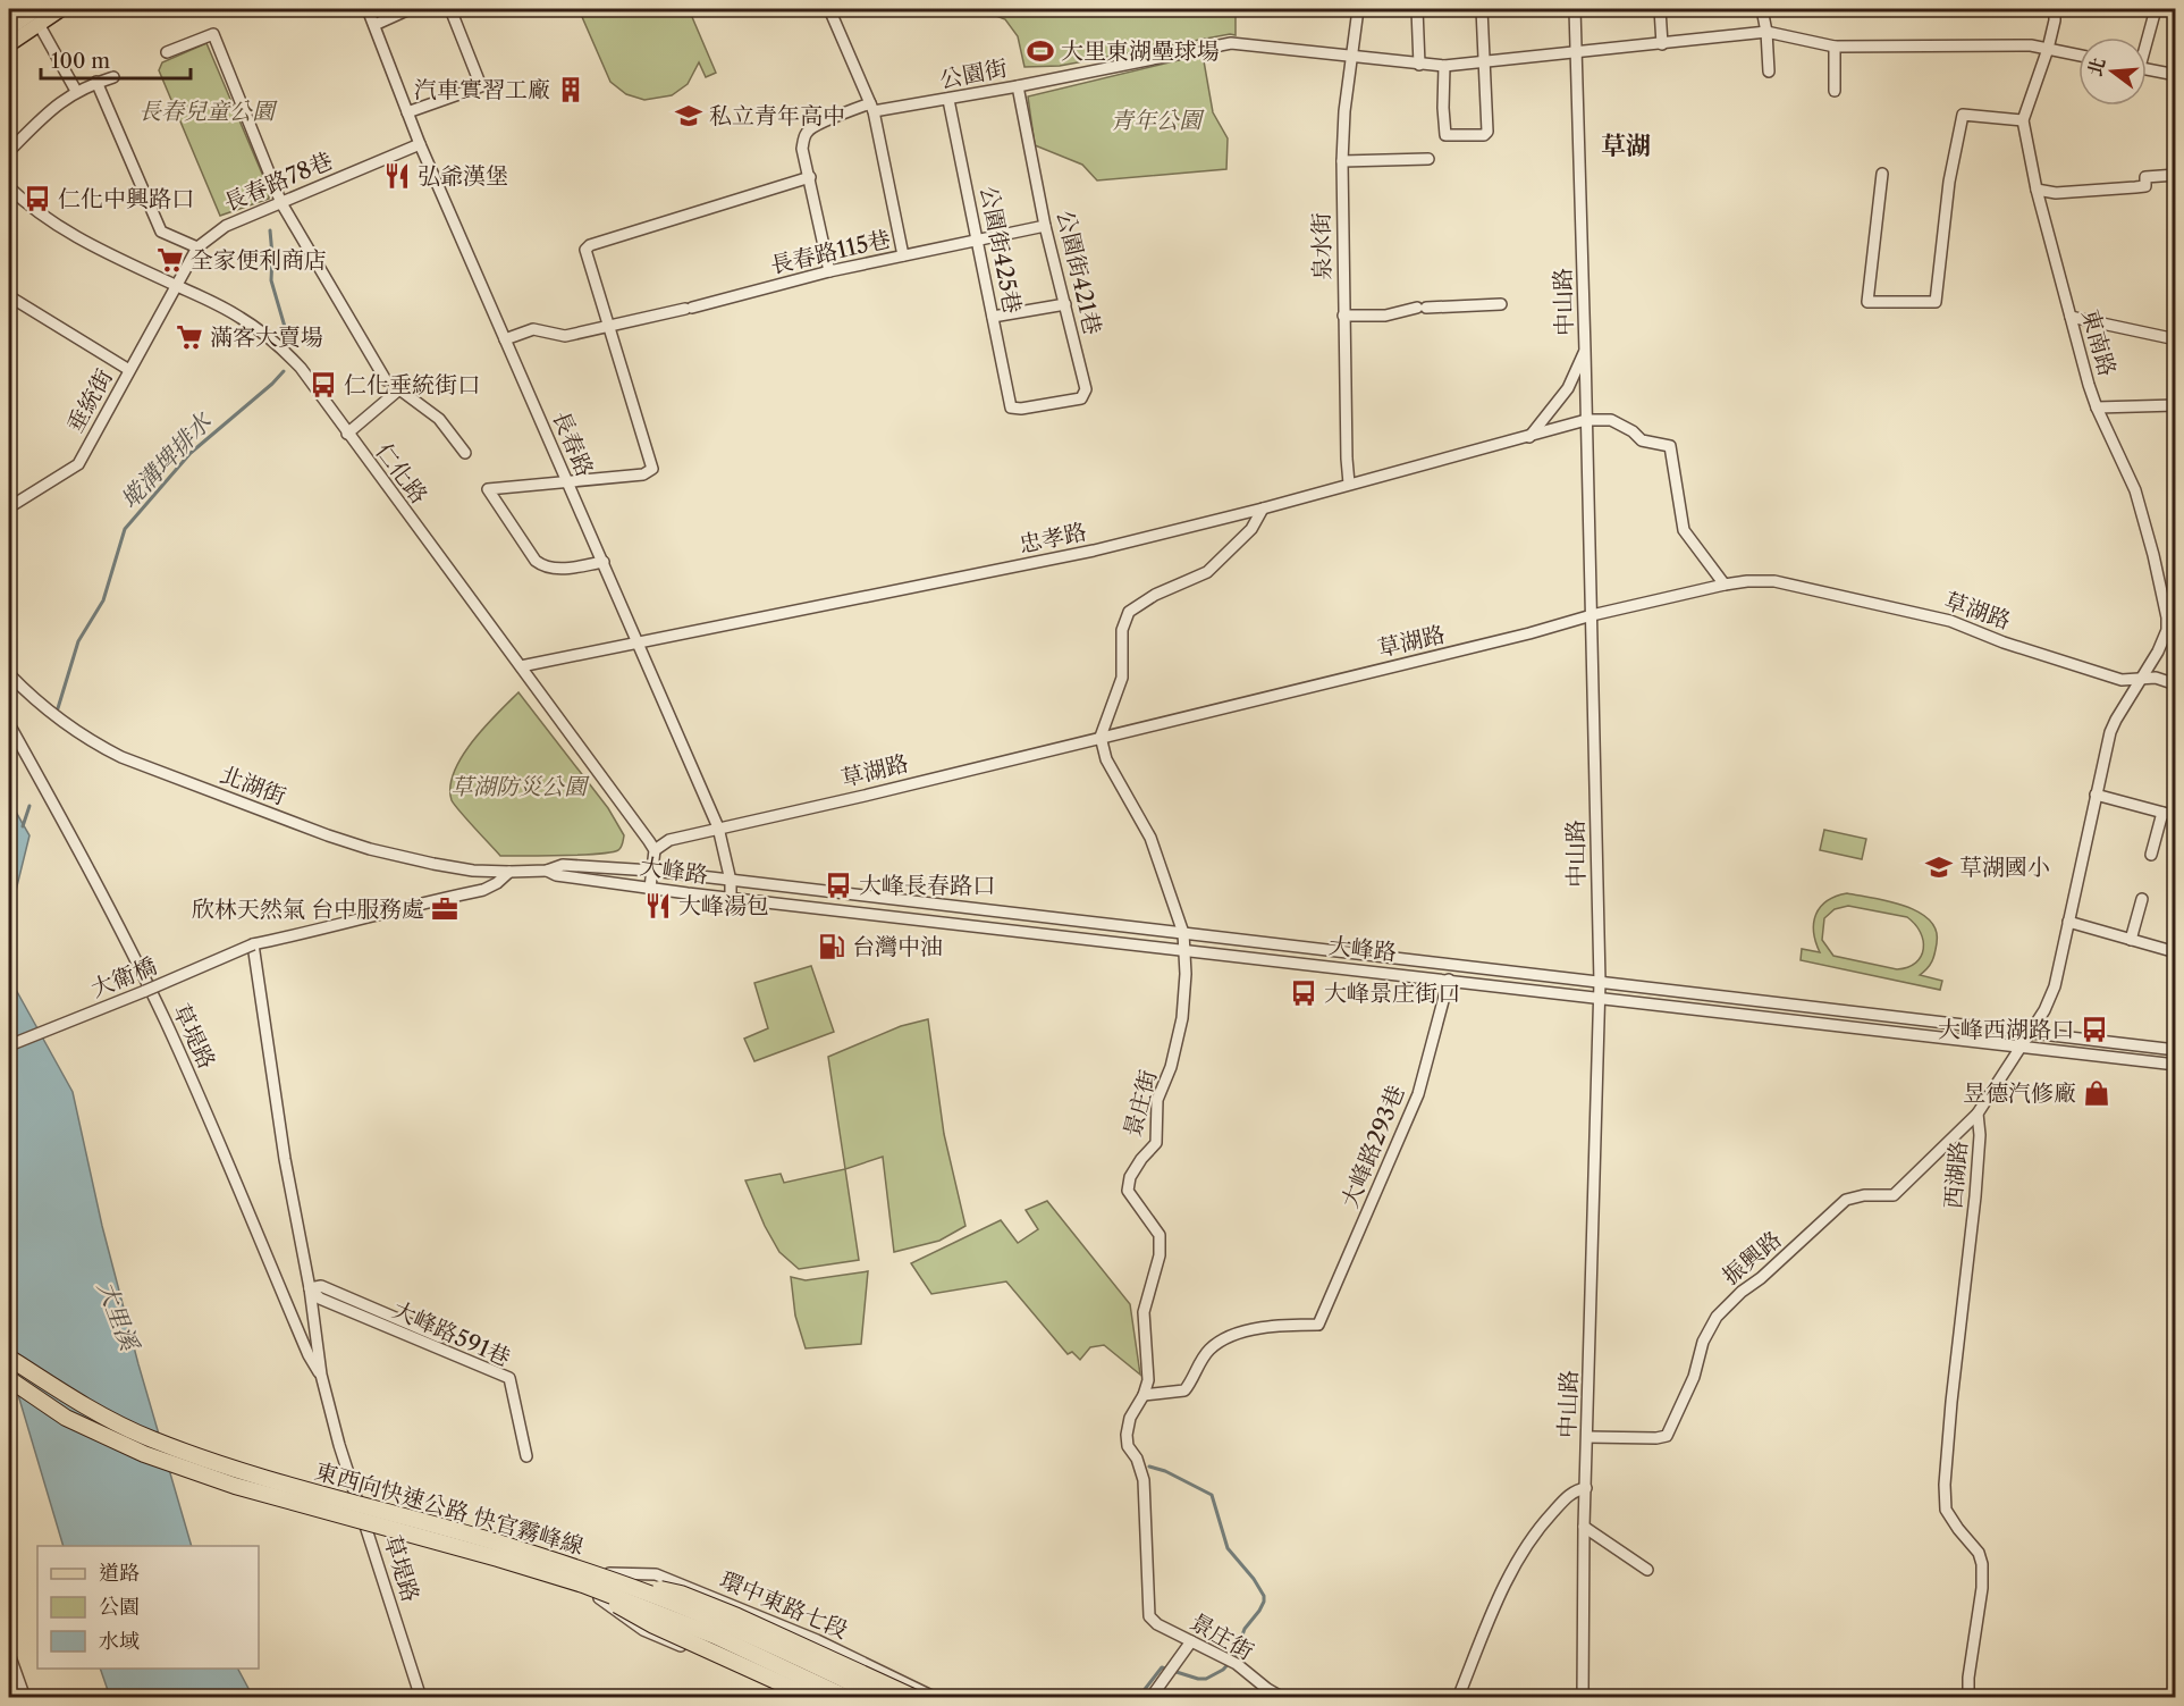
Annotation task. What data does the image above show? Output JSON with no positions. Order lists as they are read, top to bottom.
{
  "streets": {
    "highway": ["東西向快速公路 快官霧峰線"],
    "street": [
      "公園街",
      "長春路78巷",
      "泉水街",
      "公園街425巷",
      "長春路115巷",
      "公園街421巷",
      "中山路",
      "東南路",
      "垂統街",
      "長春路",
      "仁化路",
      "忠孝路",
      "草湖路",
      "北湖街",
      "大峰路",
      "大衛橋",
      "草堤路",
      "景庄街",
      "大峰路293巷",
      "西湖路",
      "振興路",
      "大峰路591巷",
      "環中東路七段"
    ]
  },
  "crossings": [
    ["公園街", "泉水街"],
    ["公園街", "公園街425巷"],
    ["公園街", "長春路115巷"],
    ["公園街", "公園街421巷"],
    ["公園街", "中山路"],
    ["公園街", "東南路"],
    ["長春路78巷", "垂統街"],
    ["長春路78巷", "長春路"],
    ["長春路78巷", "仁化路"],
    ["泉水街", "忠孝路"],
    ["公園街425巷", "長春路115巷"],
    ["公園街425巷", "公園街421巷"],
    ["長春路115巷", "公園街421巷"],
    ["長春路115巷", "長春路"],
    ["中山路", "忠孝路"],
    ["中山路", "草湖路"],
    ["中山路", "大峰路"],
    ["中山路", "振興路"],
    ["東南路", "草湖路"],
    ["東南路", "西湖路"],
    ["垂統街", "仁化路"],
    ["長春路", "忠孝路"],
    ["長春路", "草湖路"],
    ["長春路", "大峰路"],
    ["仁化路", "忠孝路"],
    ["仁化路", "草湖路"],
    ["草湖路", "景庄街"],
    ["草湖路", "西湖路"],
    ["北湖街", "大峰路"],
    ["大峰路", "景庄街"],
    ["大峰路", "大峰路293巷"],
    ["大峰路", "西湖路"],
    ["大衛橋", "草堤路"],
    ["草堤路", "大峰路591巷"],
    ["草堤路", "環中東路七段"],
    ["景庄街", "大峰路293巷"],
    ["西湖路", "振興路"]
  ],
  "districts": ["草湖"],
  "water": ["墘溝埤排水", "大里溪"],
  "parks": ["長春兒童公園", "青年公園", "草湖防災公園"],
  "places": {
    "sports": ["大里東湖壘球場"],
    "building": ["汽車實習工廠"],
    "school or university": ["私立青年高中", "草湖國小"],
    "restaurant": ["弘爺漢堡", "大峰湯包"],
    "bus stop": [
      "仁化中興路口",
      "仁化垂統街口",
      "大峰長春路口",
      "大峰景庄街口",
      "大峰西湖路口"
    ],
    "supermarket": ["全家便利商店", "滿客大賣場"],
    "office": ["欣林天然氣 台中服務處"],
    "fuel station": ["台灣中油"],
    "shop": ["昱德汽修廠"]
  },
  "legend": ["道路", "公園", "水域"],
  "scale_bar": "100 m",
  "north": "left"
}
